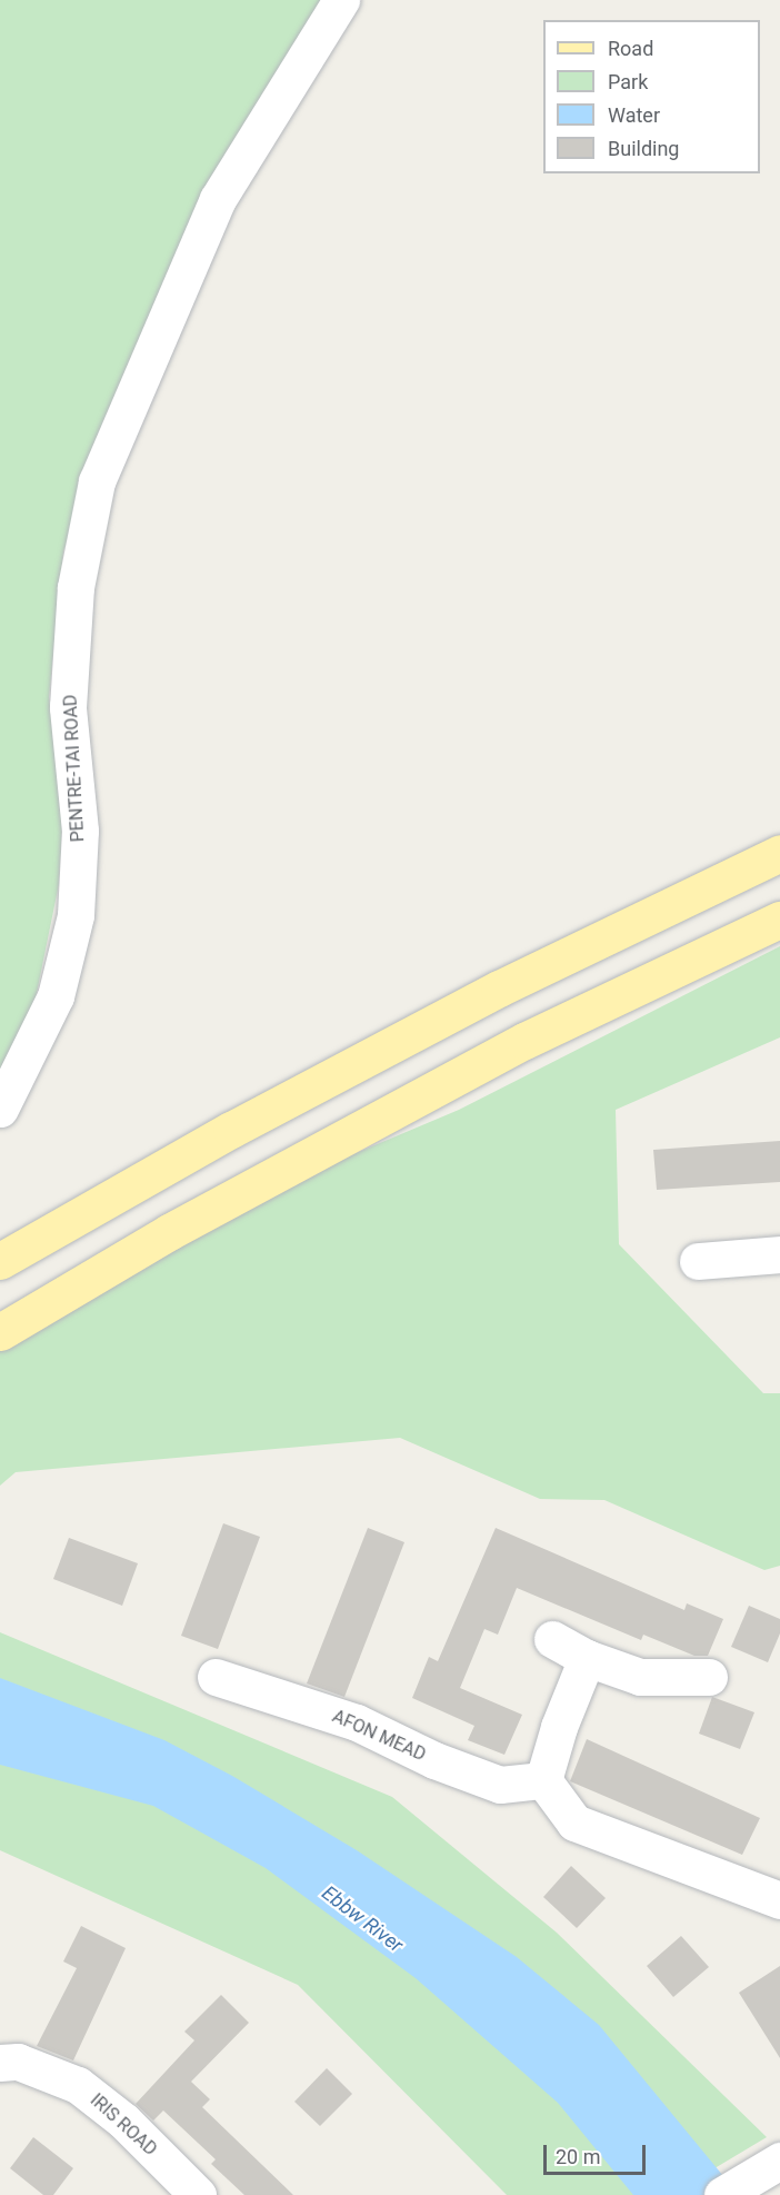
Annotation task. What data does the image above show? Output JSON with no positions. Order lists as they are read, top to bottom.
{
  "streets": {
    "street": ["PENTRE-TAI ROAD", "AFON MEAD", "IRIS ROAD"]
  },
  "water": ["Ebbw River"],
  "legend": [
    "Road",
    "Park",
    "Water",
    "Building"
  ],
  "scale_bar": "20 m"
}
